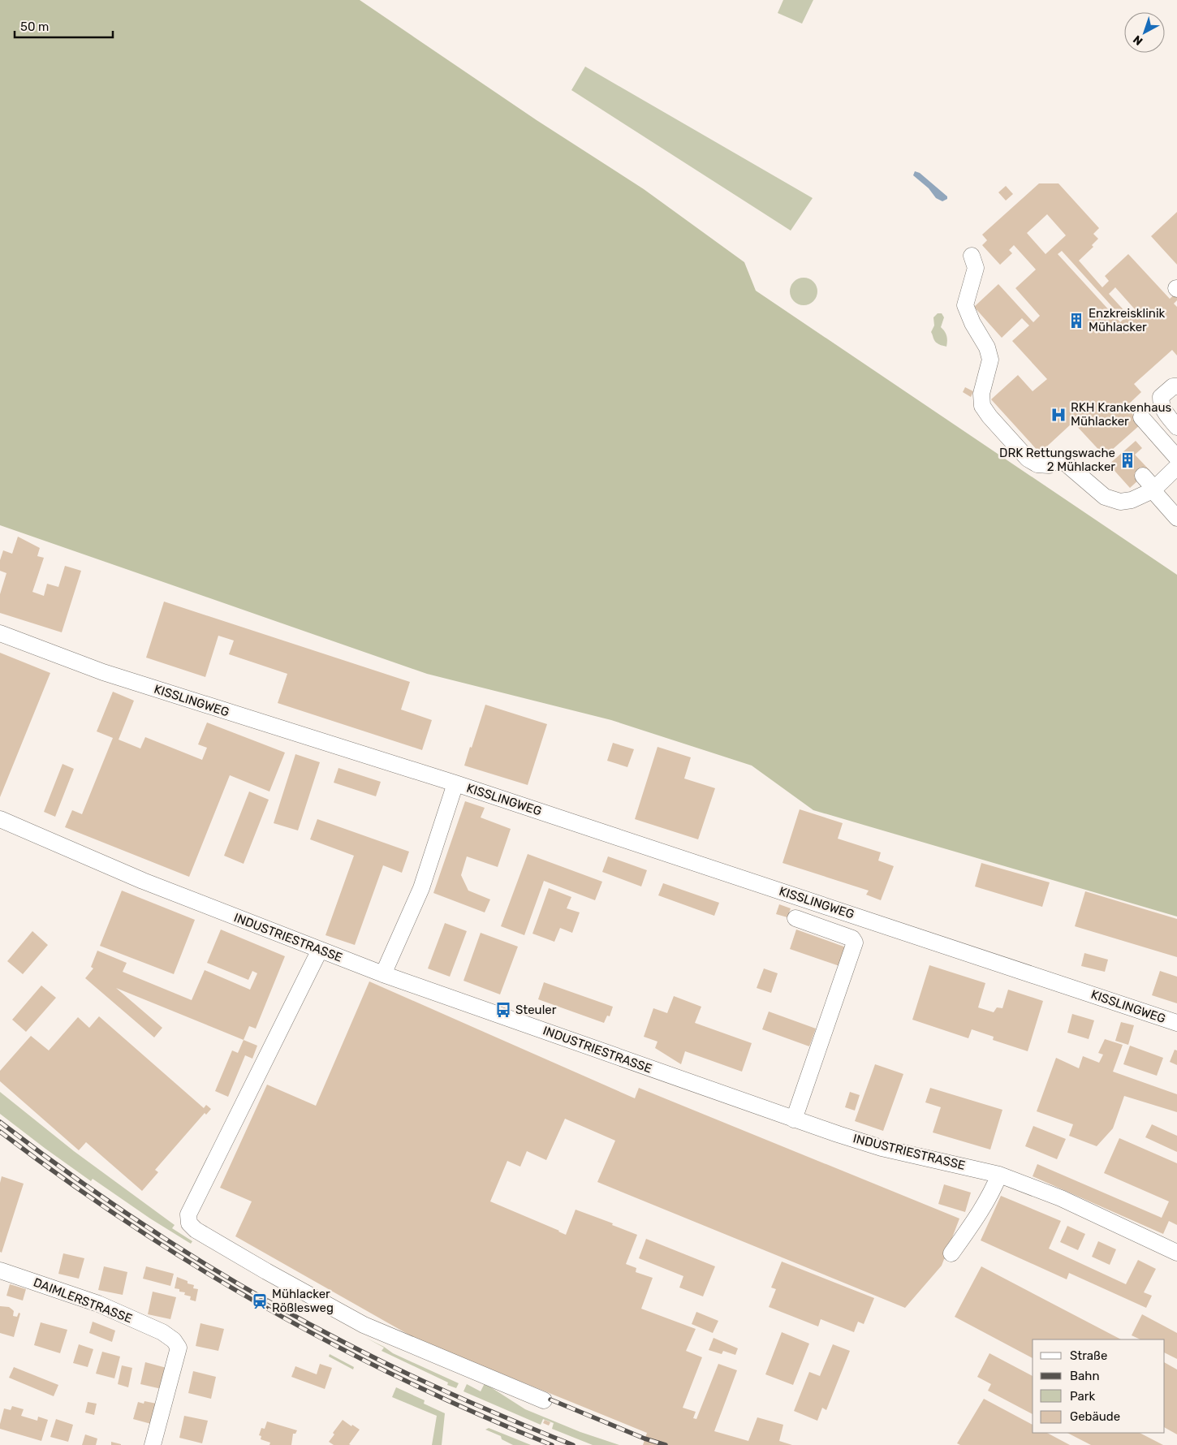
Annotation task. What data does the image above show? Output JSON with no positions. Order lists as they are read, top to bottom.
{
  "streets": {
    "street": ["KISSLINGWEG", "INDUSTRIESTRASSE", "DAIMLERSTRASSE"]
  },
  "crossings": [
    ["KISSLINGWEG", "INDUSTRIESTRASSE"]
  ],
  "places": {
    "building": ["Enzkreisklinik Mühlacker", "DRK Rettungswache 2 Mühlacker"],
    "hospital": ["RKH Krankenhaus Mühlacker"],
    "bus stop": ["Steuler"],
    "station": ["Mühlacker Rößlesweg"]
  },
  "legend": [
    "Straße",
    "Bahn",
    "Park",
    "Gebäude"
  ],
  "scale_bar": "50 m",
  "north": "bottom left"
}
